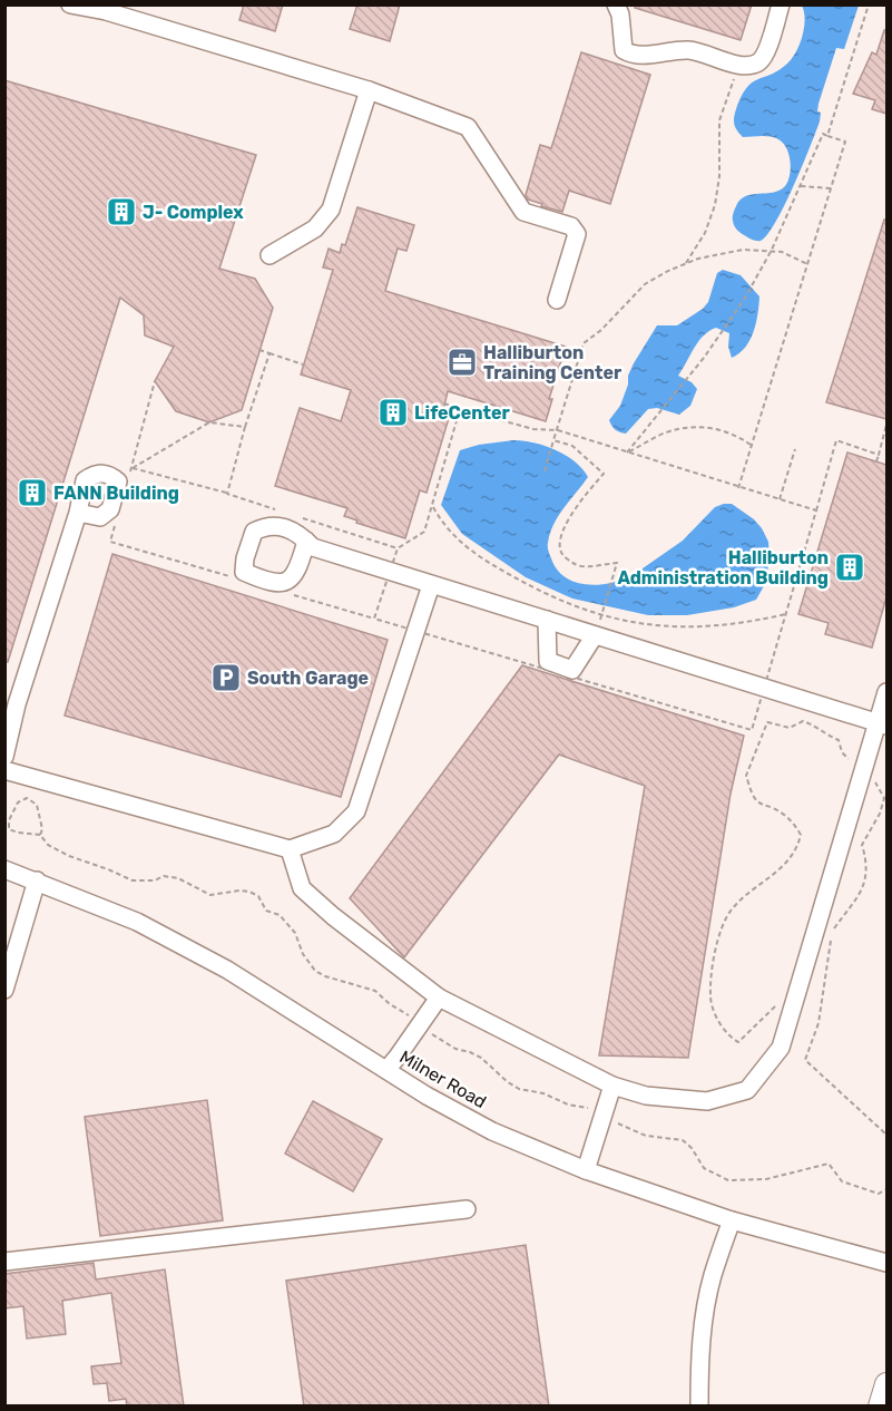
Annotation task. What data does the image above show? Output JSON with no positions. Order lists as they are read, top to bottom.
{
  "streets": {
    "street": ["Milner Road"]
  },
  "places": {
    "building": [
      "J- Complex",
      "LifeCenter",
      "FANN Building",
      "Halliburton Administration Building"
    ],
    "office": ["Halliburton Training Center"],
    "parking": ["South Garage"]
  }
}
